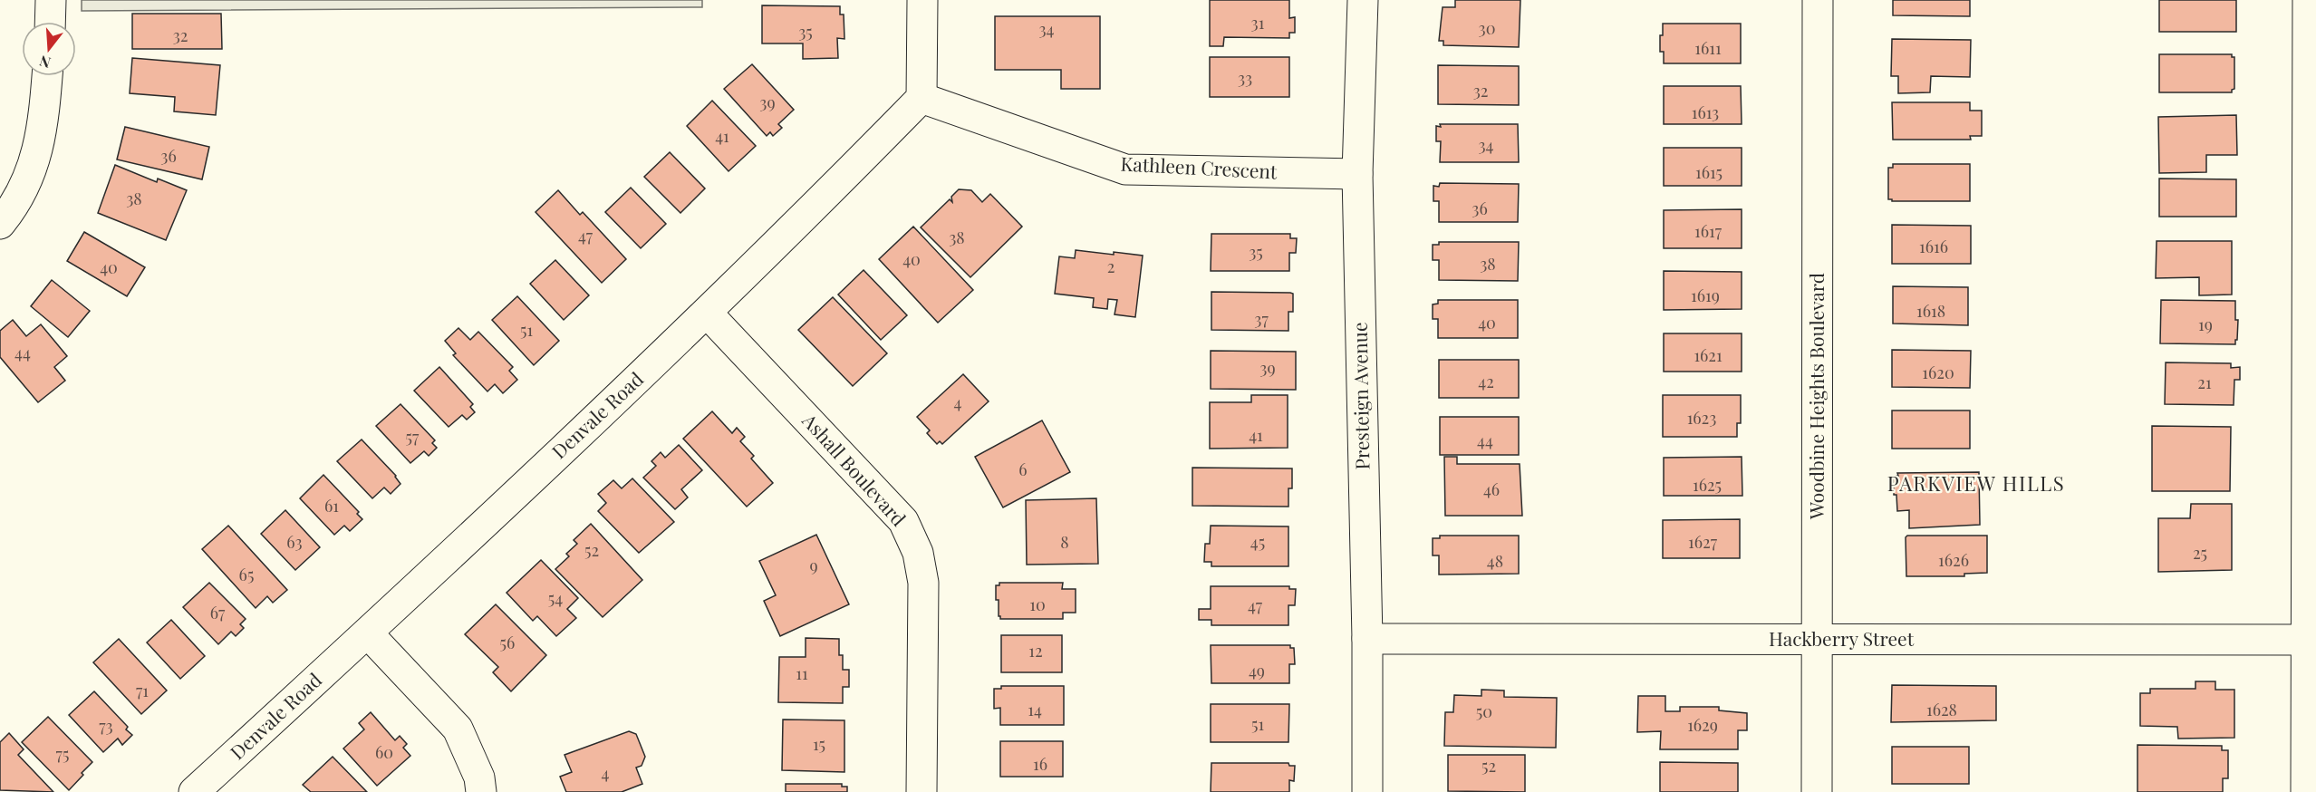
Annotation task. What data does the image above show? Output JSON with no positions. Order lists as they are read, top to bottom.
{
  "streets": {
    "street": [
      "Kathleen Crescent",
      "Presteign Avenue",
      "Woodbine Heights Boulevard",
      "Denvale Road",
      "Ashall Boulevard",
      "Hackberry Street"
    ]
  },
  "crossings": [
    ["Kathleen Crescent", "Presteign Avenue"],
    ["Kathleen Crescent", "Denvale Road"],
    ["Presteign Avenue", "Hackberry Street"],
    ["Woodbine Heights Boulevard", "Hackberry Street"],
    ["Denvale Road", "Ashall Boulevard"]
  ],
  "districts": ["PARKVIEW HILLS"],
  "house_numbers": [
    "31",
    "30",
    "34",
    "35",
    "32",
    "1611",
    "33",
    "32",
    "39",
    "1613",
    "41",
    "34",
    "36",
    "1615",
    "38",
    "36",
    "1617",
    "47",
    "38",
    "1616",
    "35",
    "40",
    "38",
    "2",
    "40",
    "1619",
    "1618",
    "37",
    "40",
    "19",
    "51",
    "44",
    "1621",
    "39",
    "1620",
    "42",
    "21",
    "4",
    "1623",
    "41",
    "57",
    "44",
    "6",
    "1625",
    "46",
    "61",
    "63",
    "8",
    "45",
    "1627",
    "52",
    "25",
    "1626",
    "48",
    "9",
    "65",
    "54",
    "10",
    "47",
    "67",
    "56",
    "12",
    "49",
    "11",
    "71",
    "14",
    "1628",
    "50",
    "51",
    "1629",
    "73",
    "15",
    "60",
    "75",
    "16",
    "52",
    "4"
  ],
  "north": "bottom"
}
